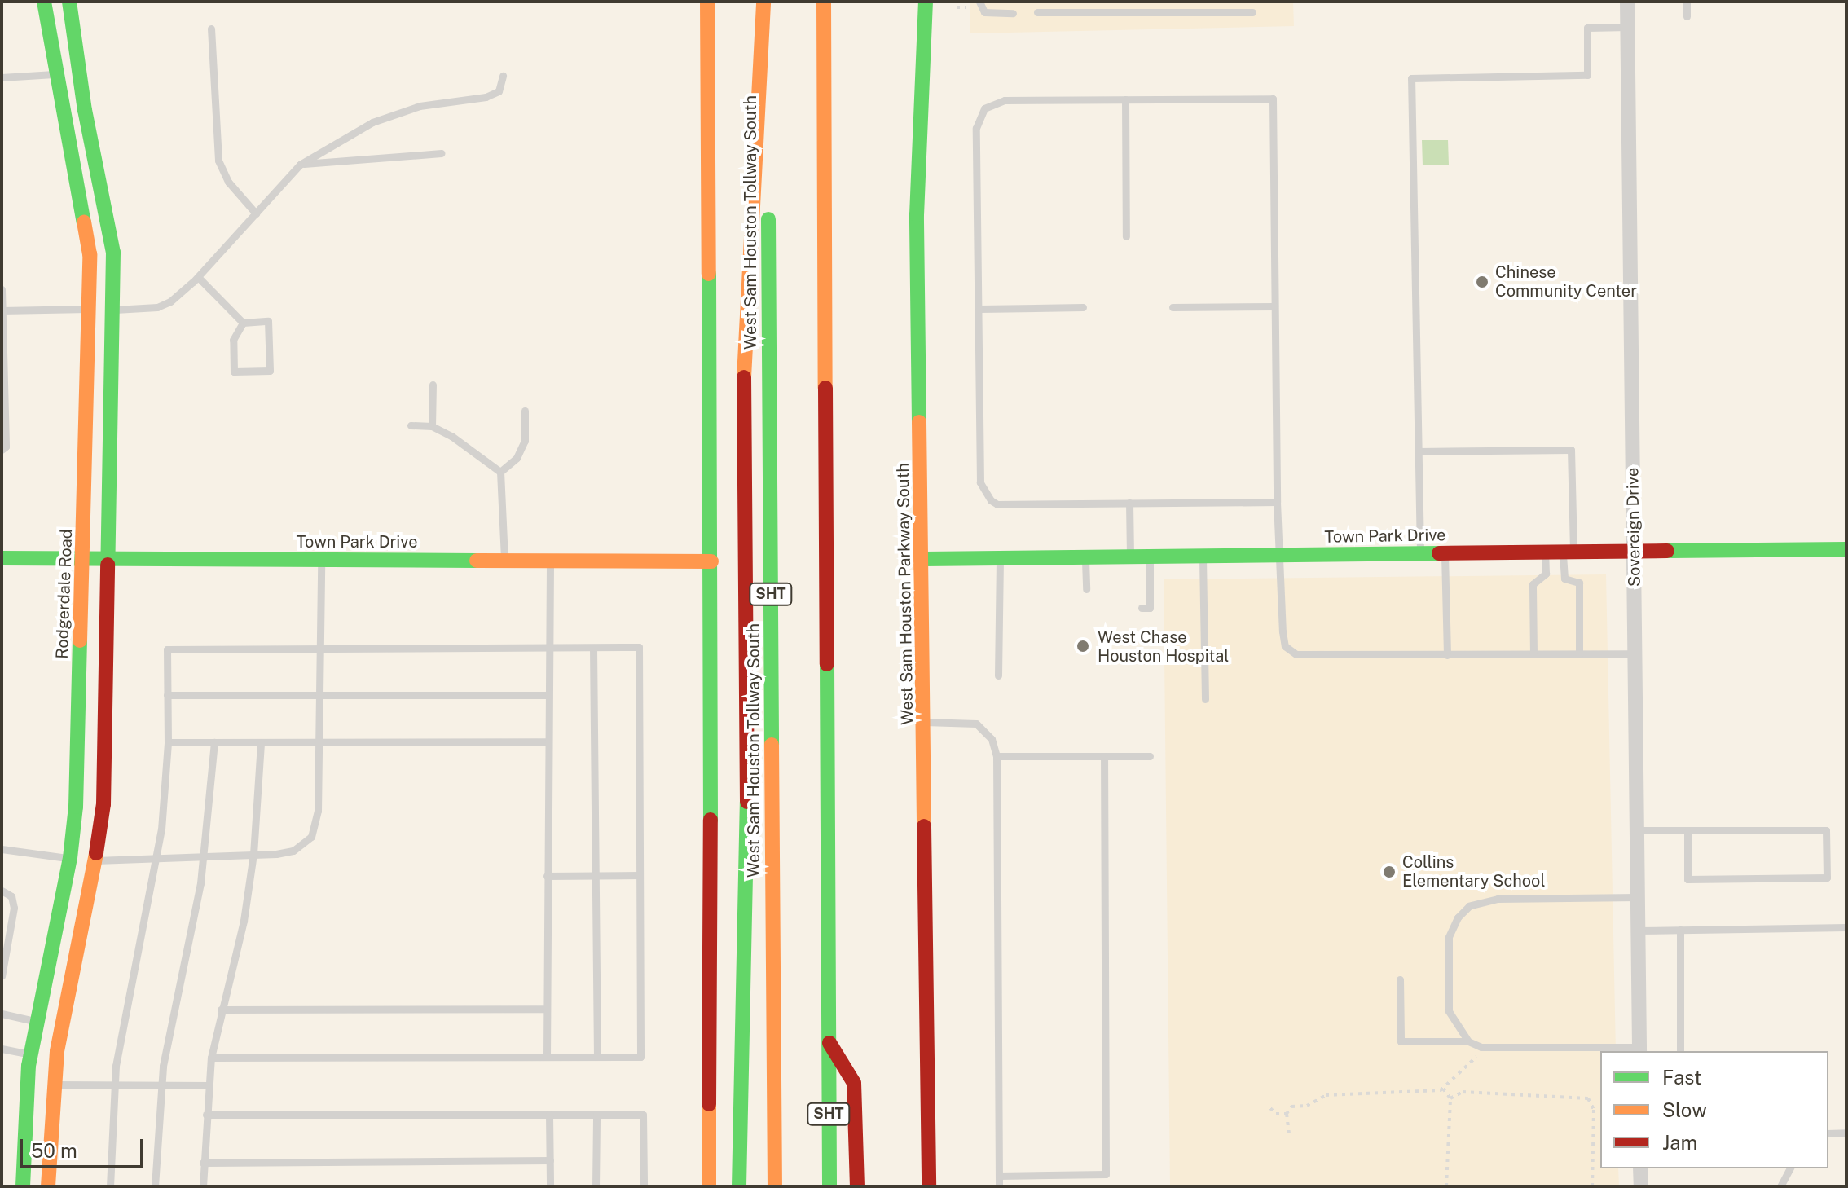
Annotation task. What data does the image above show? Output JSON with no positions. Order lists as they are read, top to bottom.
{
  "streets": {
    "main road": [
      "West Sam Houston Tollway South",
      "Town Park Drive",
      "Rodgerdale Road",
      "SHT",
      "West Sam Houston Parkway South"
    ],
    "street": ["Sovereign Drive"]
  },
  "crossings": [
    ["Sovereign Drive", "Town Park Drive"],
    ["Town Park Drive", "Rodgerdale Road"],
    ["Town Park Drive", "West Sam Houston Parkway South"]
  ],
  "places": ["Chinese Community Center", "West Chase Houston Hospital", "Collins Elementary School"],
  "legend": ["Fast", "Slow", "Jam"],
  "scale_bar": "50 m"
}
